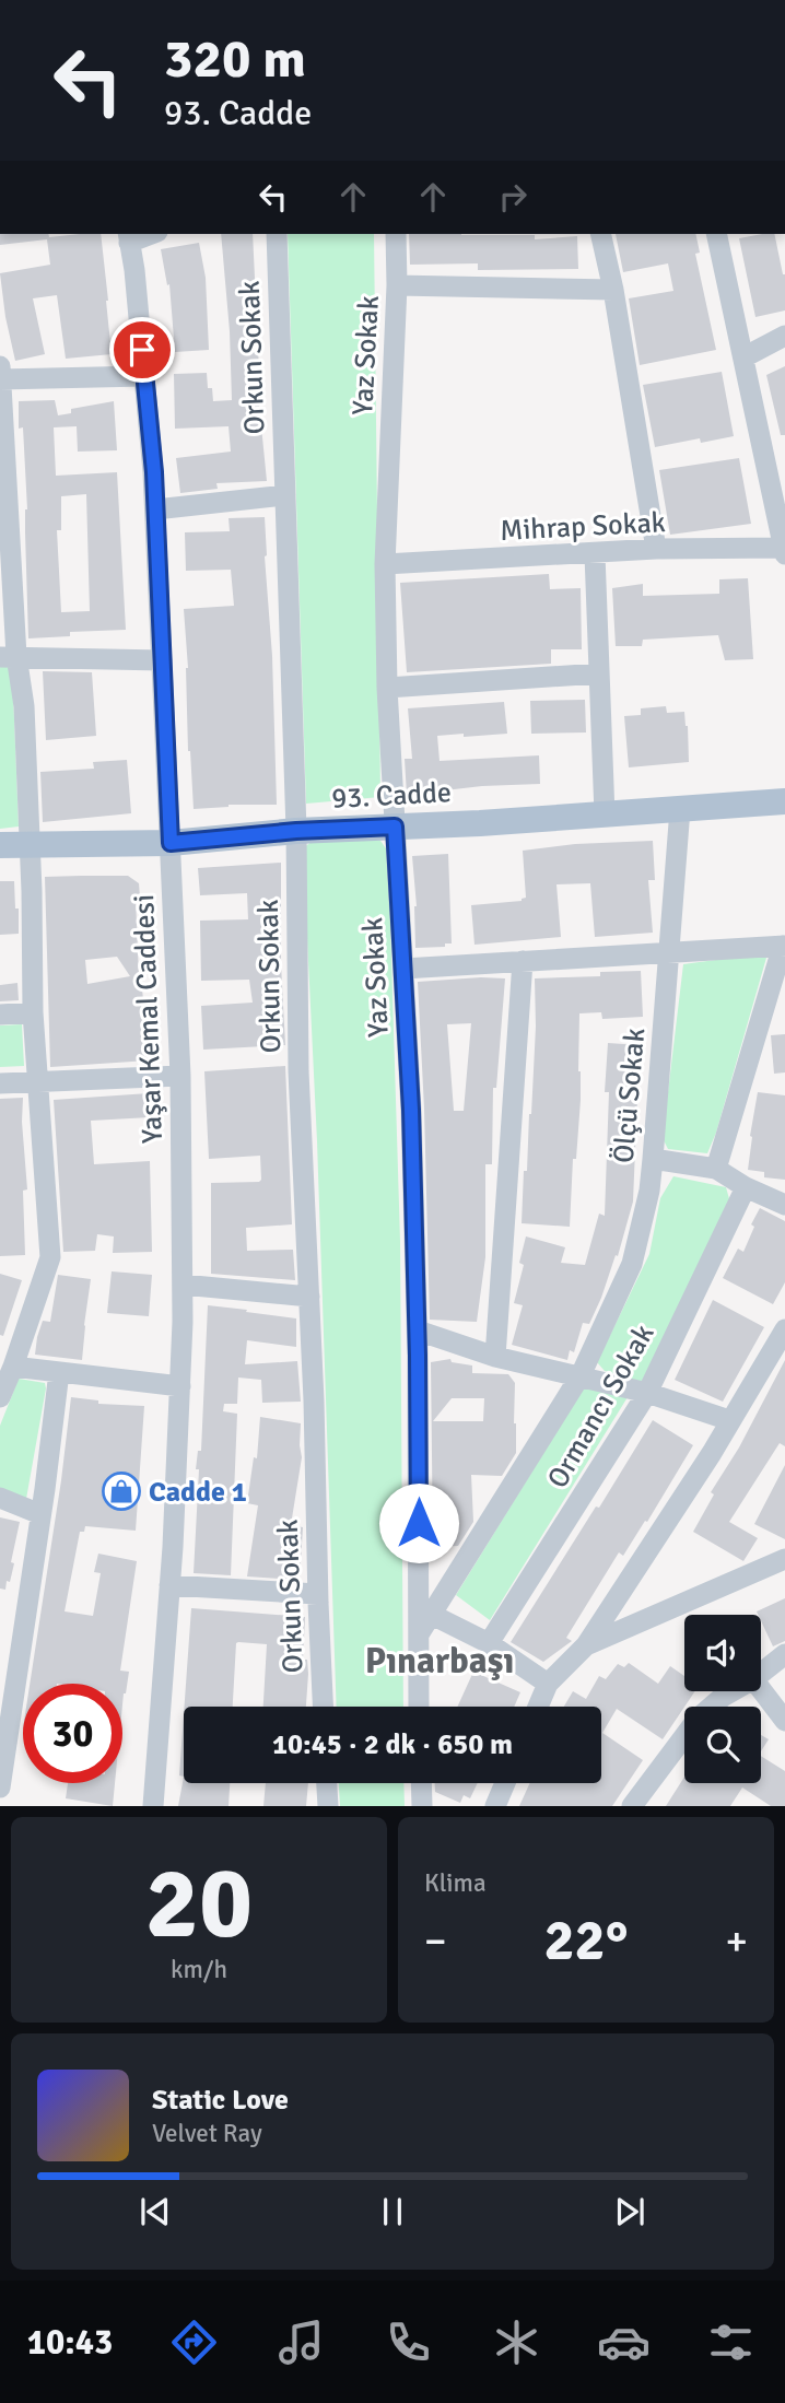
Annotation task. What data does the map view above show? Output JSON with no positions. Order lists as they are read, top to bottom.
{
  "streets": {
    "main road": ["93. Cadde"],
    "street": [
      "Yaz Sokak",
      "Orkun Sokak",
      "Mihrap Sokak",
      "Yaşar Kemal Caddesi",
      "Ölçü Sokak",
      "Ormancı Sokak"
    ]
  },
  "crossings": [
    ["Yaz Sokak", "Mihrap Sokak"],
    ["Yaz Sokak", "93. Cadde"],
    ["Yaz Sokak", "Ölçü Sokak"],
    ["Orkun Sokak", "93. Cadde"],
    ["93. Cadde", "Yaşar Kemal Caddesi"],
    ["93. Cadde", "Ölçü Sokak"]
  ],
  "districts": ["Pınarbaşı"],
  "places": {
    "shop": ["Cadde 1"]
  },
  "page": {
    "turn": ["320 m", "93. Cadde"],
    "limit": "30",
    "trip": "10:45 · 2 dk · 650 m",
    "tile": [
      ["20", "km/h"],
      "Klima"
    ],
    "heat": ["−", "22°", "+"],
    "song": ["Static Love", "Velvet Ray"],
    "tabs": "10:43"
  }
}
